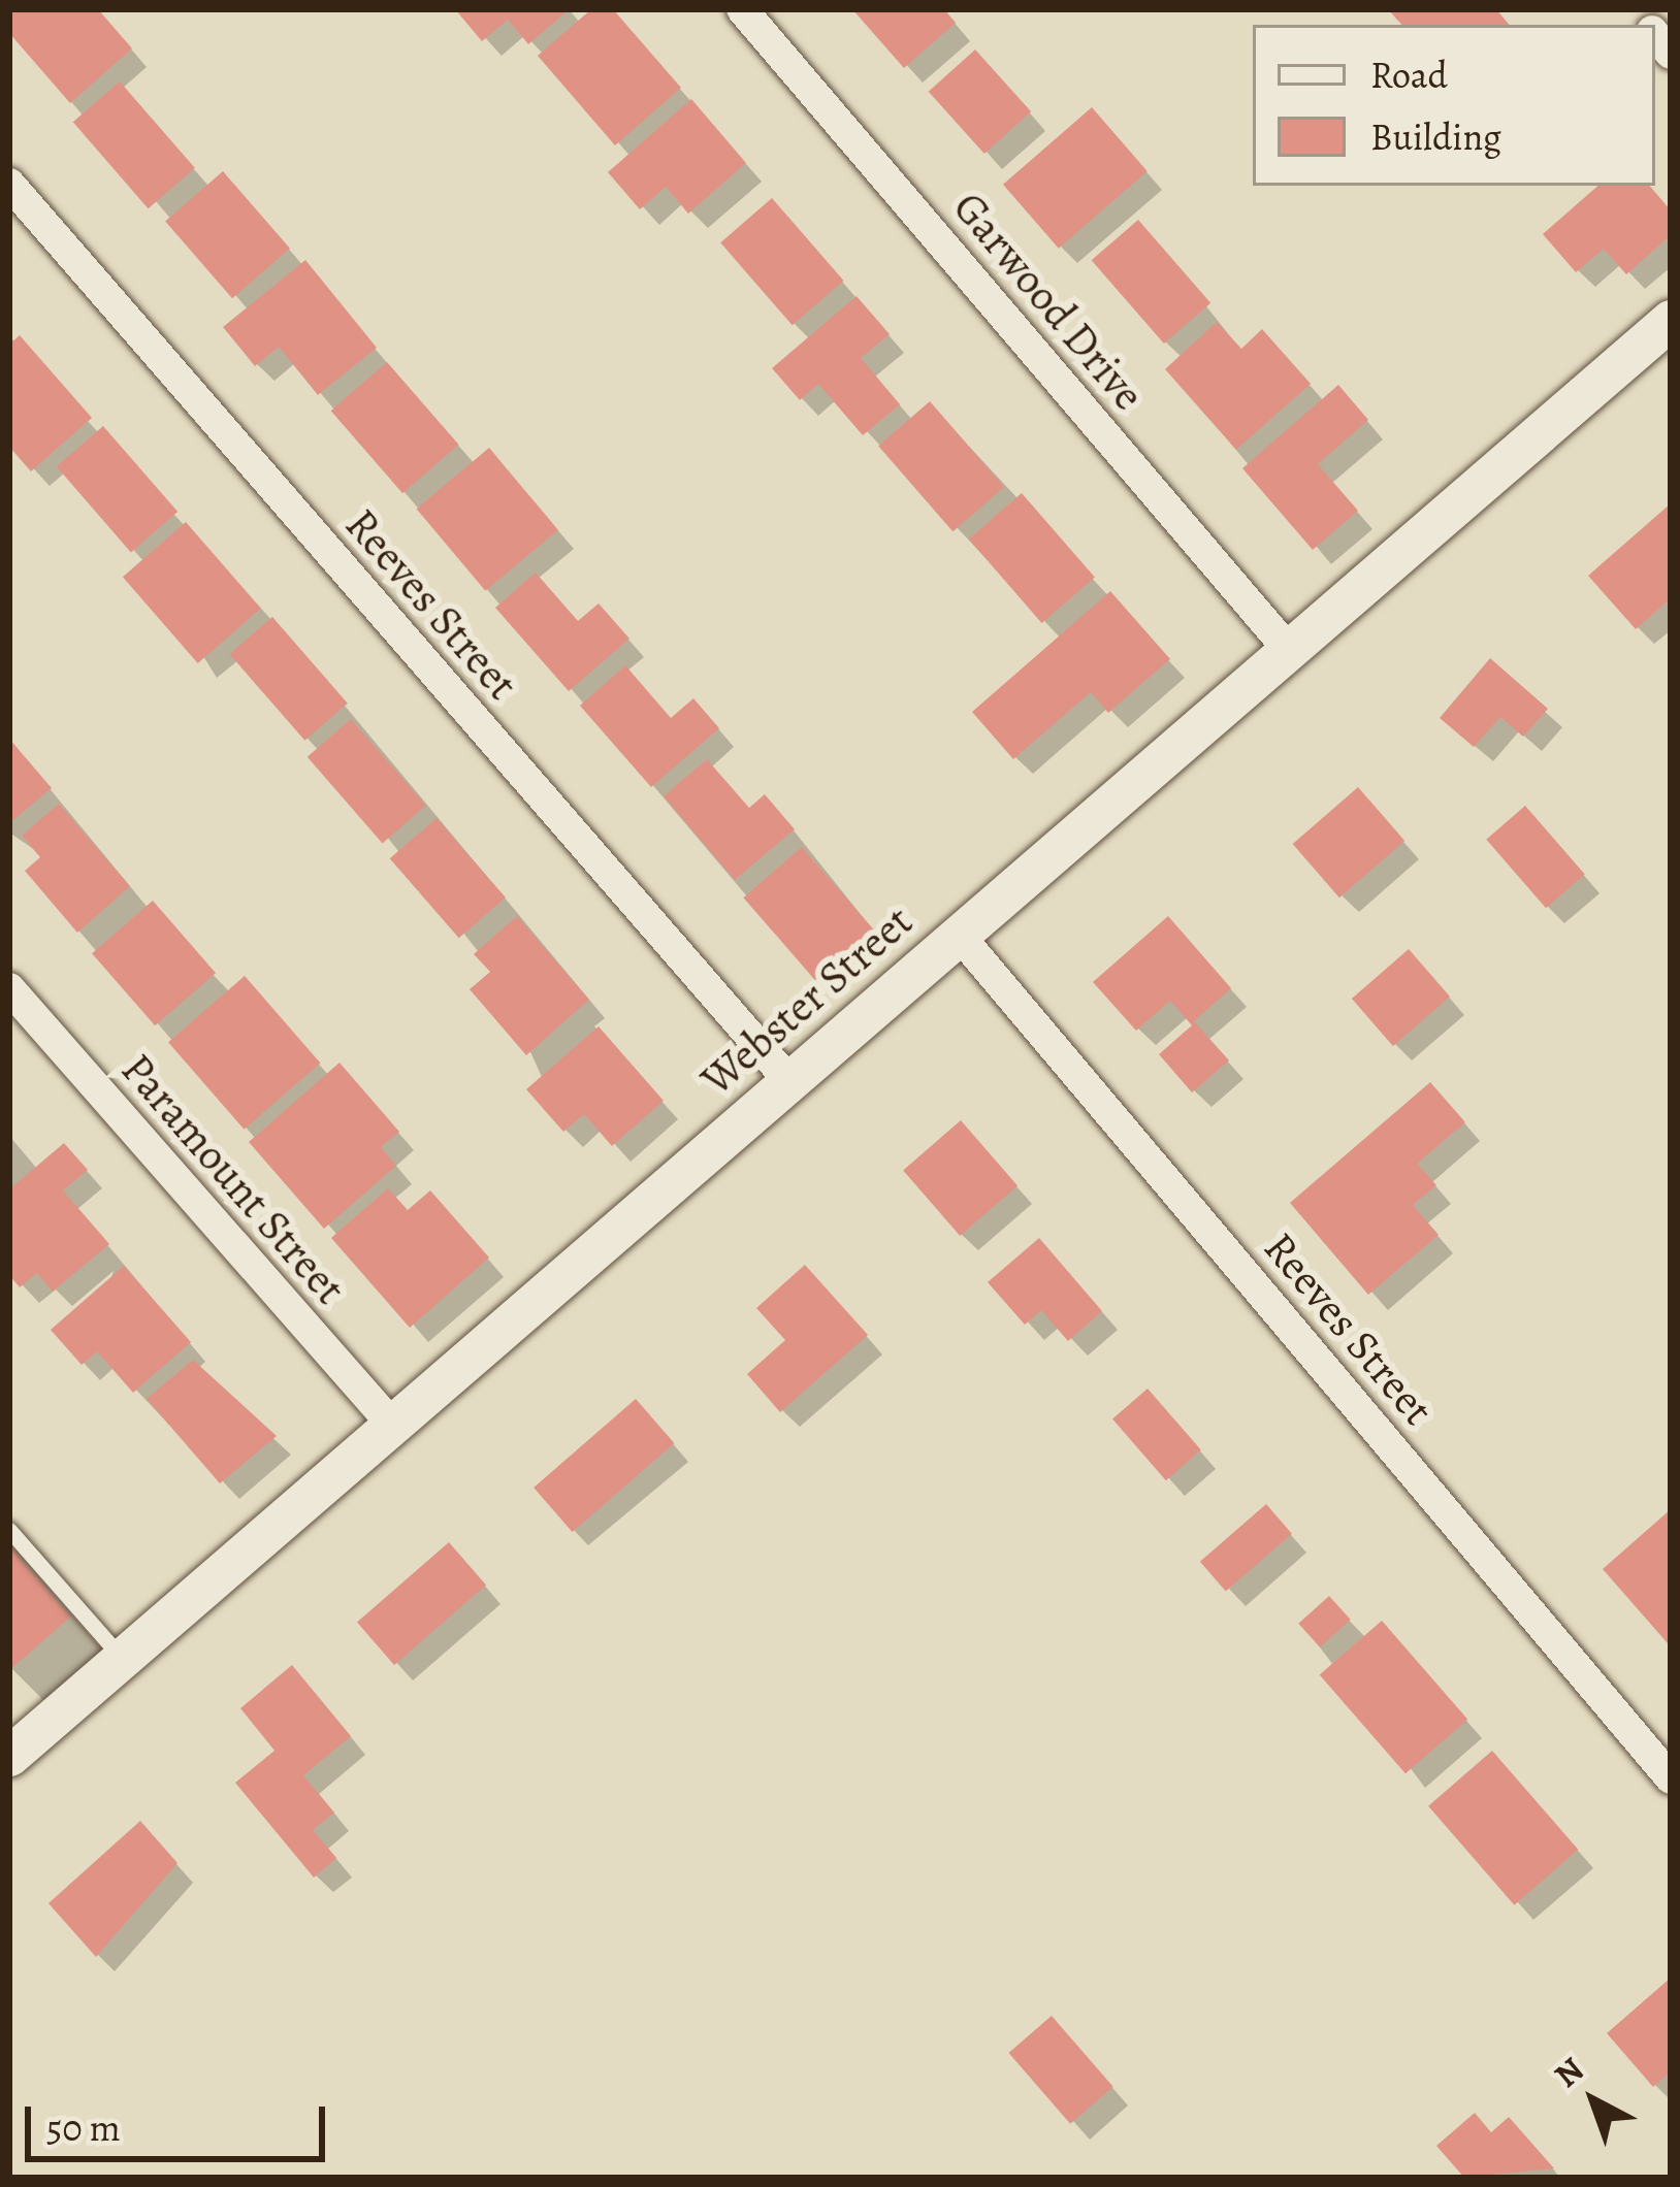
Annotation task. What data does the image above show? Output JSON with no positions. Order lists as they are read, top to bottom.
{
  "streets": {
    "street": [
      "Garwood Drive",
      "Reeves Street",
      "Webster Street",
      "Paramount Street"
    ]
  },
  "crossings": [
    ["Garwood Drive", "Webster Street"],
    ["Reeves Street", "Webster Street"],
    ["Webster Street", "Paramount Street"]
  ],
  "legend": ["Road", "Building"],
  "scale_bar": "50 m",
  "north": "top left"
}
